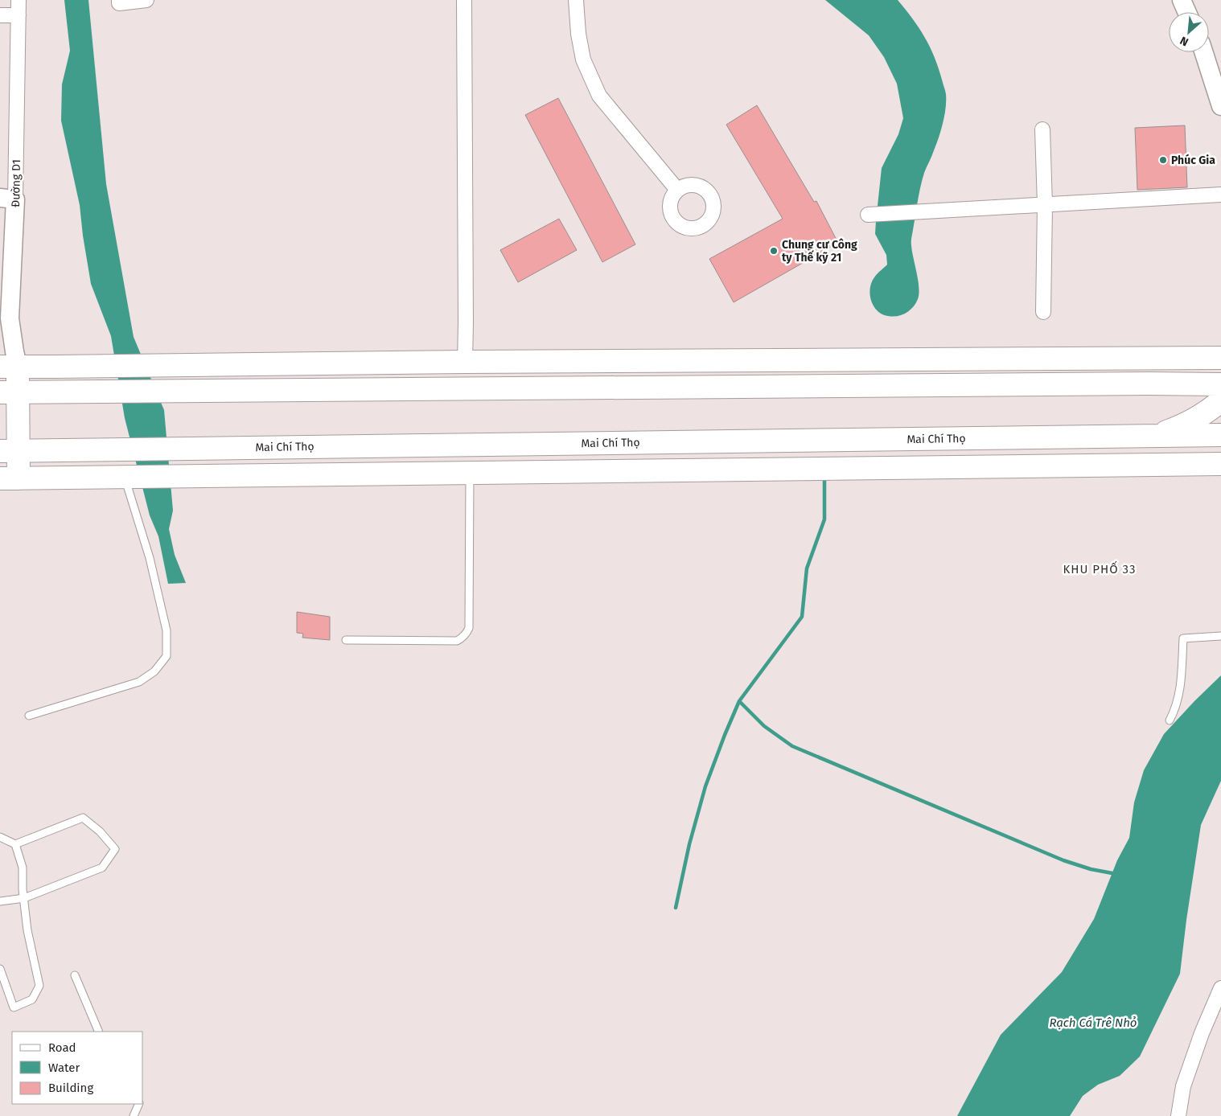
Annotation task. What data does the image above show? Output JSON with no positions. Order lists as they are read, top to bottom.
{
  "streets": {
    "main road": ["Mai Chí Thọ"],
    "street": ["Đường D1"]
  },
  "districts": ["KHU PHỐ 33"],
  "water": ["Rạch Cá Trê Nhỏ"],
  "places": ["Phúc Gia", "Chung cư Công ty Thế kỹ 21"],
  "legend": ["Road", "Water", "Building"],
  "north": "bottom left"
}
